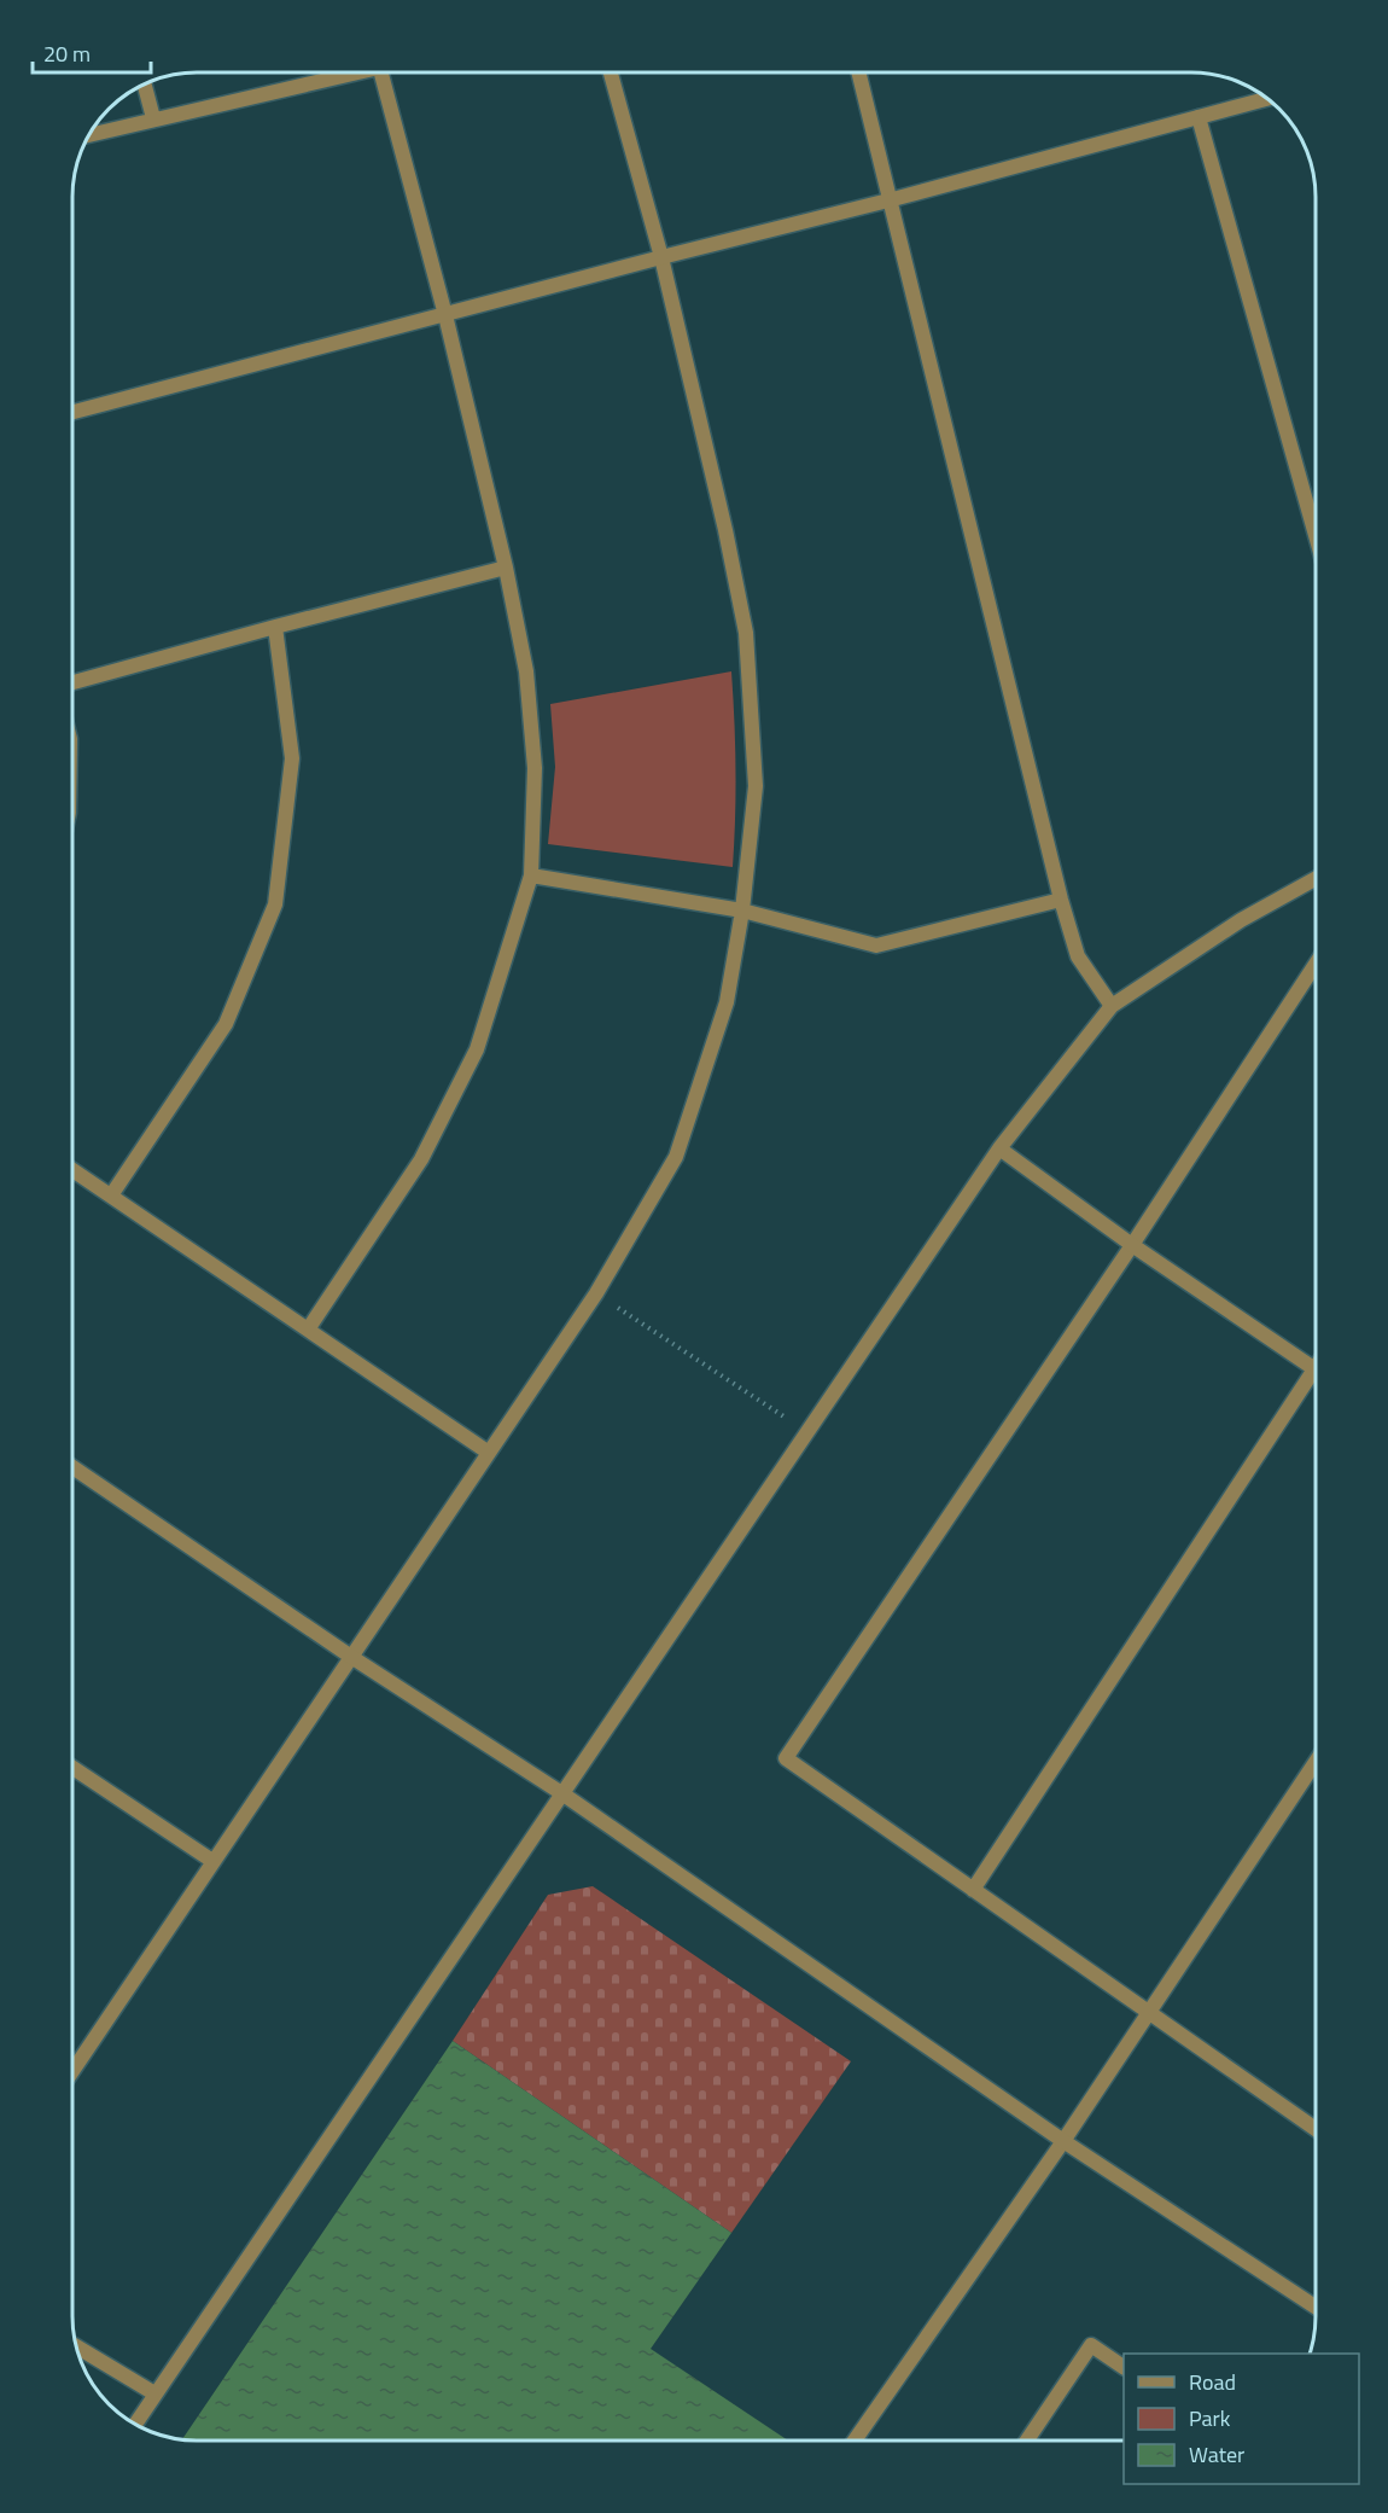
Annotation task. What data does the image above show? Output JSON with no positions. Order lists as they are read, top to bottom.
{
  "legend": ["Road", "Park", "Water"],
  "scale_bar": "20 m"
}
